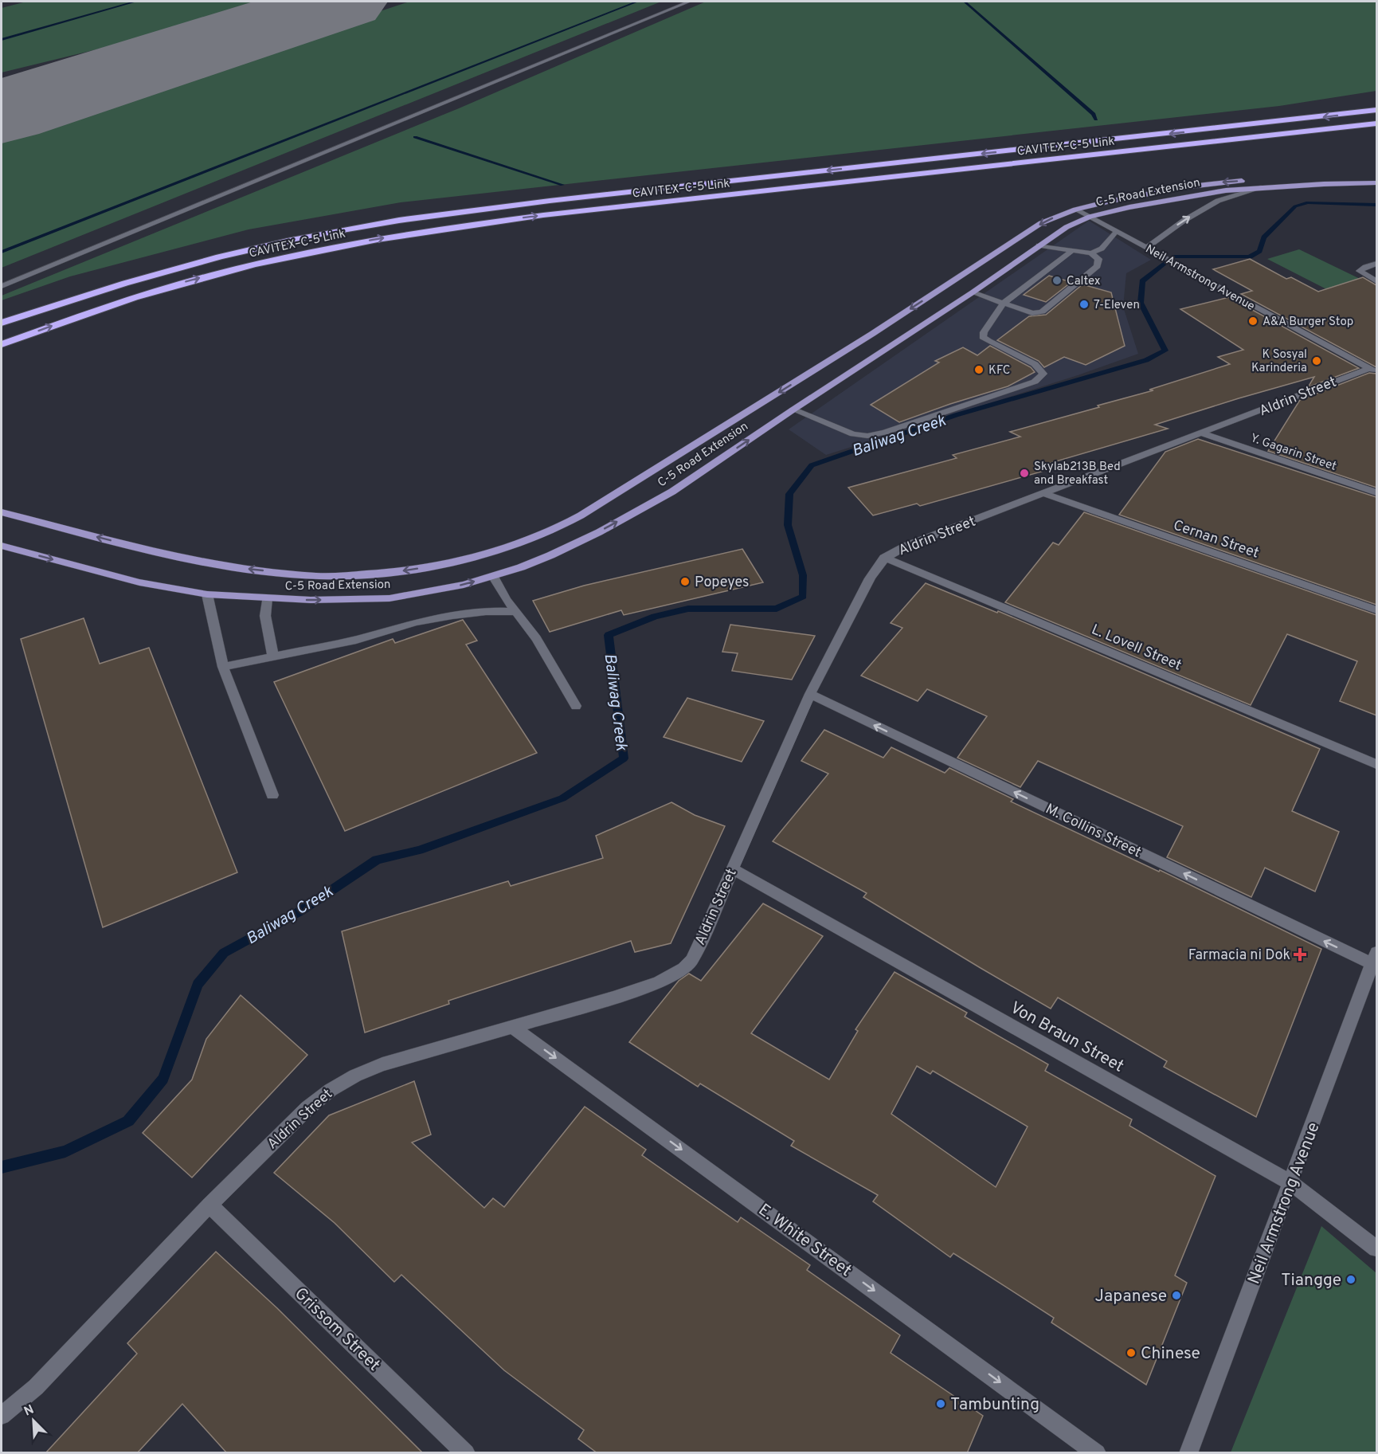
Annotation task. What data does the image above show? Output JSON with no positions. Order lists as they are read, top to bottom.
{
  "streets": {
    "highway": ["CAVITEX–C-5 Link"],
    "main road": ["C-5 Road Extension"],
    "street": [
      "Neil Armstrong Avenue",
      "Aldrin Street",
      "Y. Gagarin Street",
      "Cernan Street",
      "L. Lovell Street",
      "M. Collins Street",
      "Von Braun Street",
      "E. White Street",
      "Grissom Street"
    ]
  },
  "crossings": [
    ["C-5 Road Extension", "Neil Armstrong Avenue"],
    ["Neil Armstrong Avenue", "Aldrin Street"],
    ["Neil Armstrong Avenue", "M. Collins Street"],
    ["Neil Armstrong Avenue", "Von Braun Street"],
    ["Aldrin Street", "Y. Gagarin Street"],
    ["Aldrin Street", "Cernan Street"],
    ["Aldrin Street", "L. Lovell Street"],
    ["Aldrin Street", "M. Collins Street"],
    ["Aldrin Street", "Von Braun Street"],
    ["Aldrin Street", "E. White Street"],
    ["Aldrin Street", "Grissom Street"]
  ],
  "one_way": ["M. Collins Street", "E. White Street"],
  "water": ["Baliwag Creek"],
  "places": {
    "other": [
      "Caltex",
      "7-Eleven",
      "A&A Burger Stop",
      "K Sosyal Karinderia",
      "KFC",
      "Skylab213B Bed and Breakfast",
      "Popeyes",
      "Tiangge",
      "Japanese",
      "Chinese",
      "Tambunting"
    ],
    "health": ["Farmacia ni Dok"]
  },
  "north": "top left"
}
